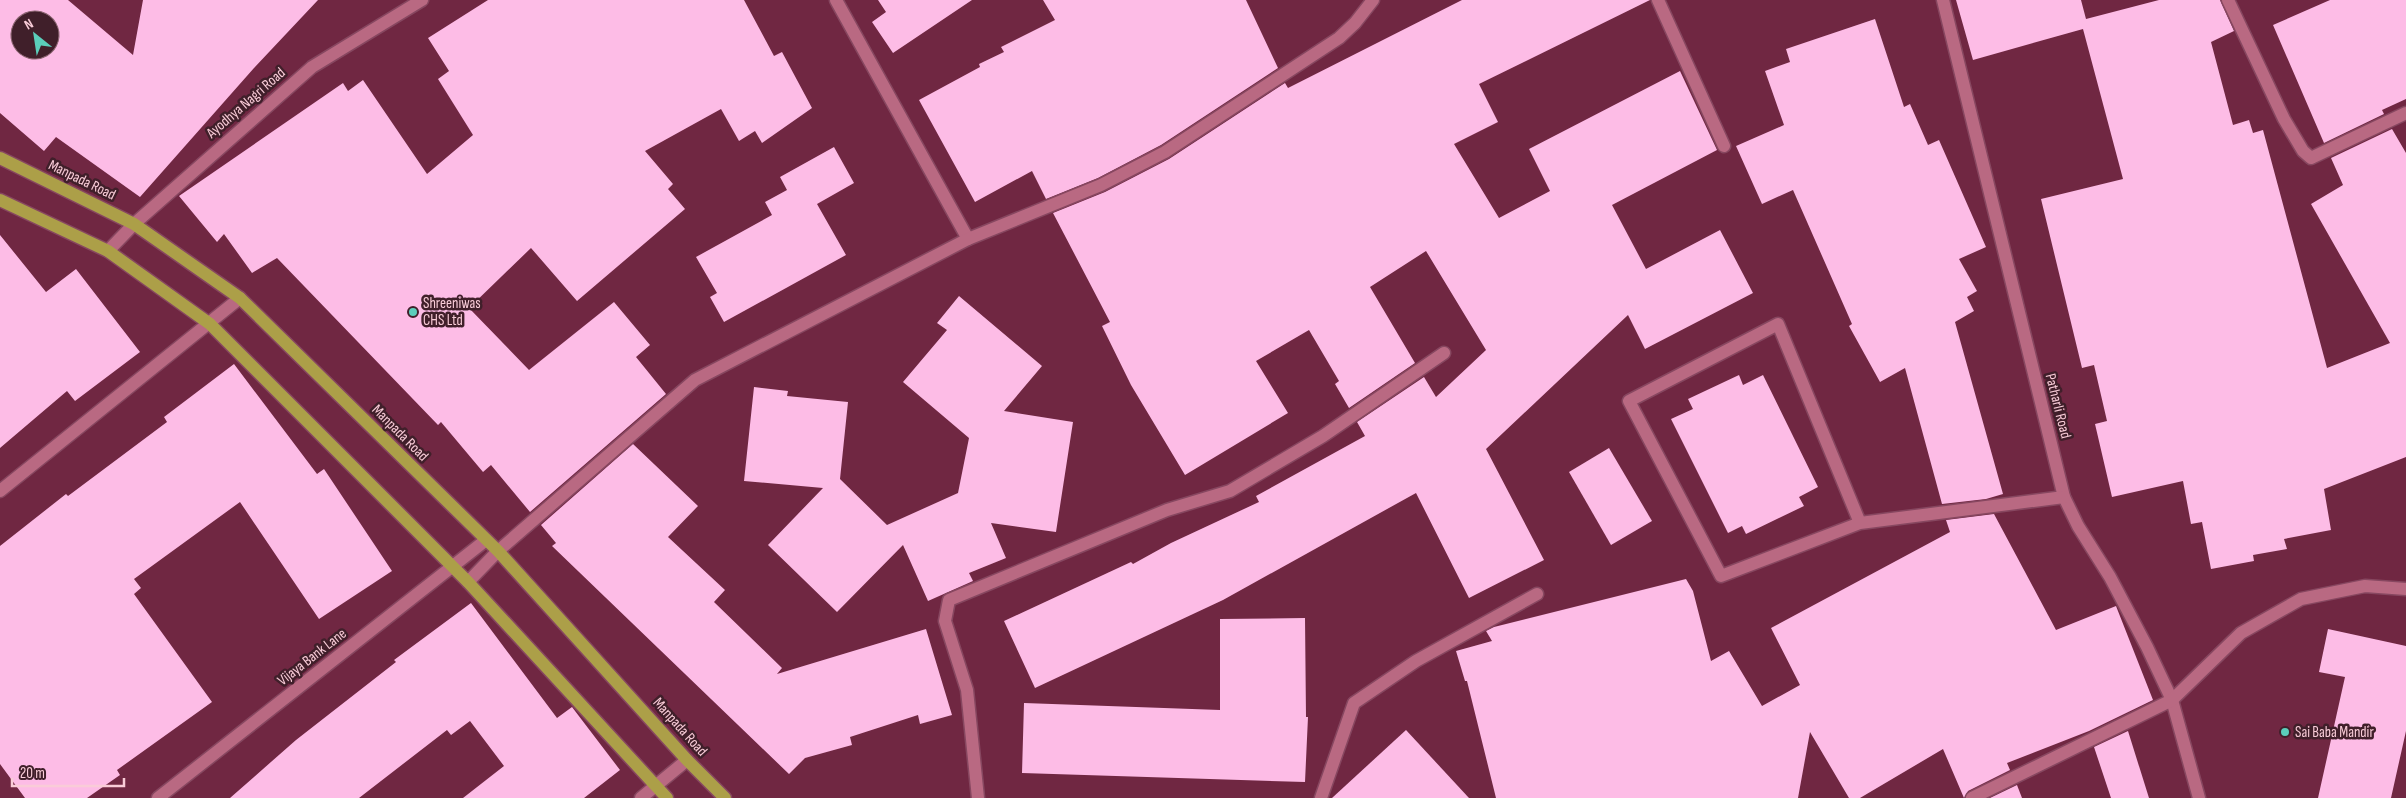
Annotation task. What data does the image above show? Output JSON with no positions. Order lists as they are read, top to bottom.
{
  "streets": {
    "main road": ["Manpada Road"],
    "street": ["Ayodhya Nagri Road", "Patharli Road", "Vijaya Bank Lane"]
  },
  "crossings": [
    ["Ayodhya Nagri Road", "Manpada Road"],
    ["Manpada Road", "Vijaya Bank Lane"]
  ],
  "places": ["Shreeniwas CHS Ltd", "Sai Baba Mandir"],
  "scale_bar": "20 m",
  "north": "top left"
}
